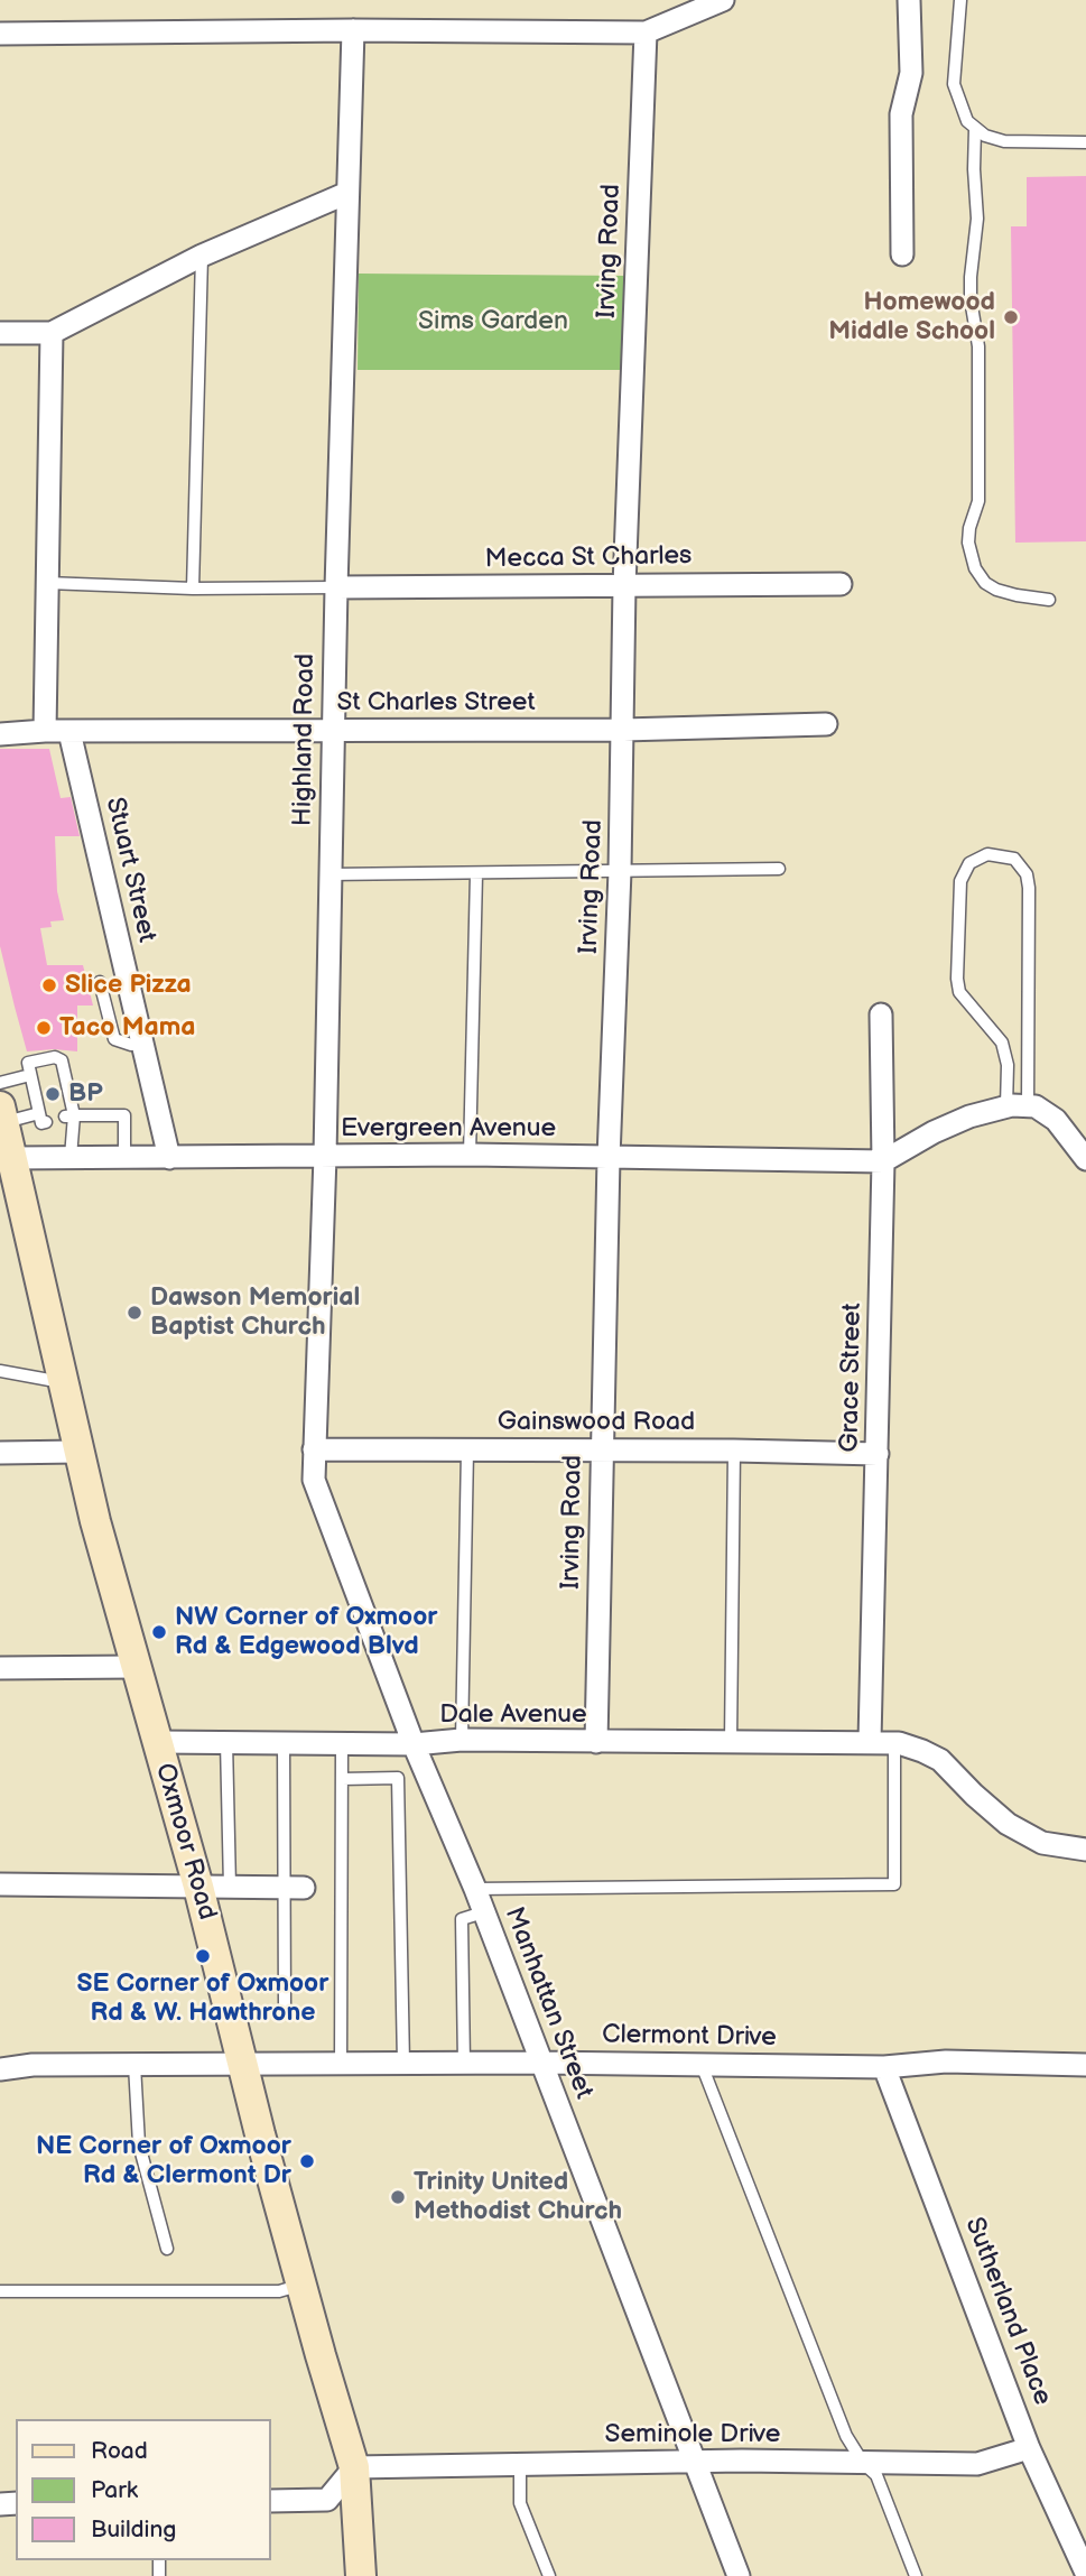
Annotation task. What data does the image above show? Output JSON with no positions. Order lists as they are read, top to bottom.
{
  "streets": {
    "main road": ["Oxmoor Road"],
    "street": [
      "Irving Road",
      "Mecca St Charles",
      "St Charles Street",
      "Highland Road",
      "Stuart Street",
      "Evergreen Avenue",
      "Grace Street",
      "Gainswood Road",
      "Dale Avenue",
      "Manhattan Street",
      "Clermont Drive",
      "Sutherland Place",
      "Seminole Drive"
    ]
  },
  "crossings": [
    ["Irving Road", "Mecca St Charles"],
    ["Irving Road", "St Charles Street"],
    ["Irving Road", "Evergreen Avenue"],
    ["Irving Road", "Gainswood Road"],
    ["Irving Road", "Dale Avenue"],
    ["Mecca St Charles", "Highland Road"],
    ["St Charles Street", "Highland Road"],
    ["St Charles Street", "Stuart Street"],
    ["Highland Road", "Evergreen Avenue"],
    ["Highland Road", "Gainswood Road"],
    ["Highland Road", "Manhattan Street"],
    ["Stuart Street", "Evergreen Avenue"],
    ["Evergreen Avenue", "Grace Street"],
    ["Evergreen Avenue", "Oxmoor Road"],
    ["Grace Street", "Gainswood Road"],
    ["Grace Street", "Dale Avenue"],
    ["Gainswood Road", "Manhattan Street"],
    ["Dale Avenue", "Oxmoor Road"],
    ["Dale Avenue", "Manhattan Street"],
    ["Oxmoor Road", "Clermont Drive"],
    ["Oxmoor Road", "Seminole Drive"],
    ["Manhattan Street", "Clermont Drive"],
    ["Manhattan Street", "Seminole Drive"],
    ["Clermont Drive", "Sutherland Place"],
    ["Sutherland Place", "Seminole Drive"]
  ],
  "parks": ["Sims Garden"],
  "places": [
    "Homewood Middle School",
    "Slice Pizza",
    "Taco Mama",
    "BP",
    "Dawson Memorial Baptist Church",
    "NW Corner of Oxmoor Rd & Edgewood Blvd",
    "SE Corner of Oxmoor Rd & W. Hawthrone",
    "NE Corner of Oxmoor Rd & Clermont Dr",
    "Trinity United Methodist Church"
  ],
  "legend": ["Road", "Park", "Building"]
}
